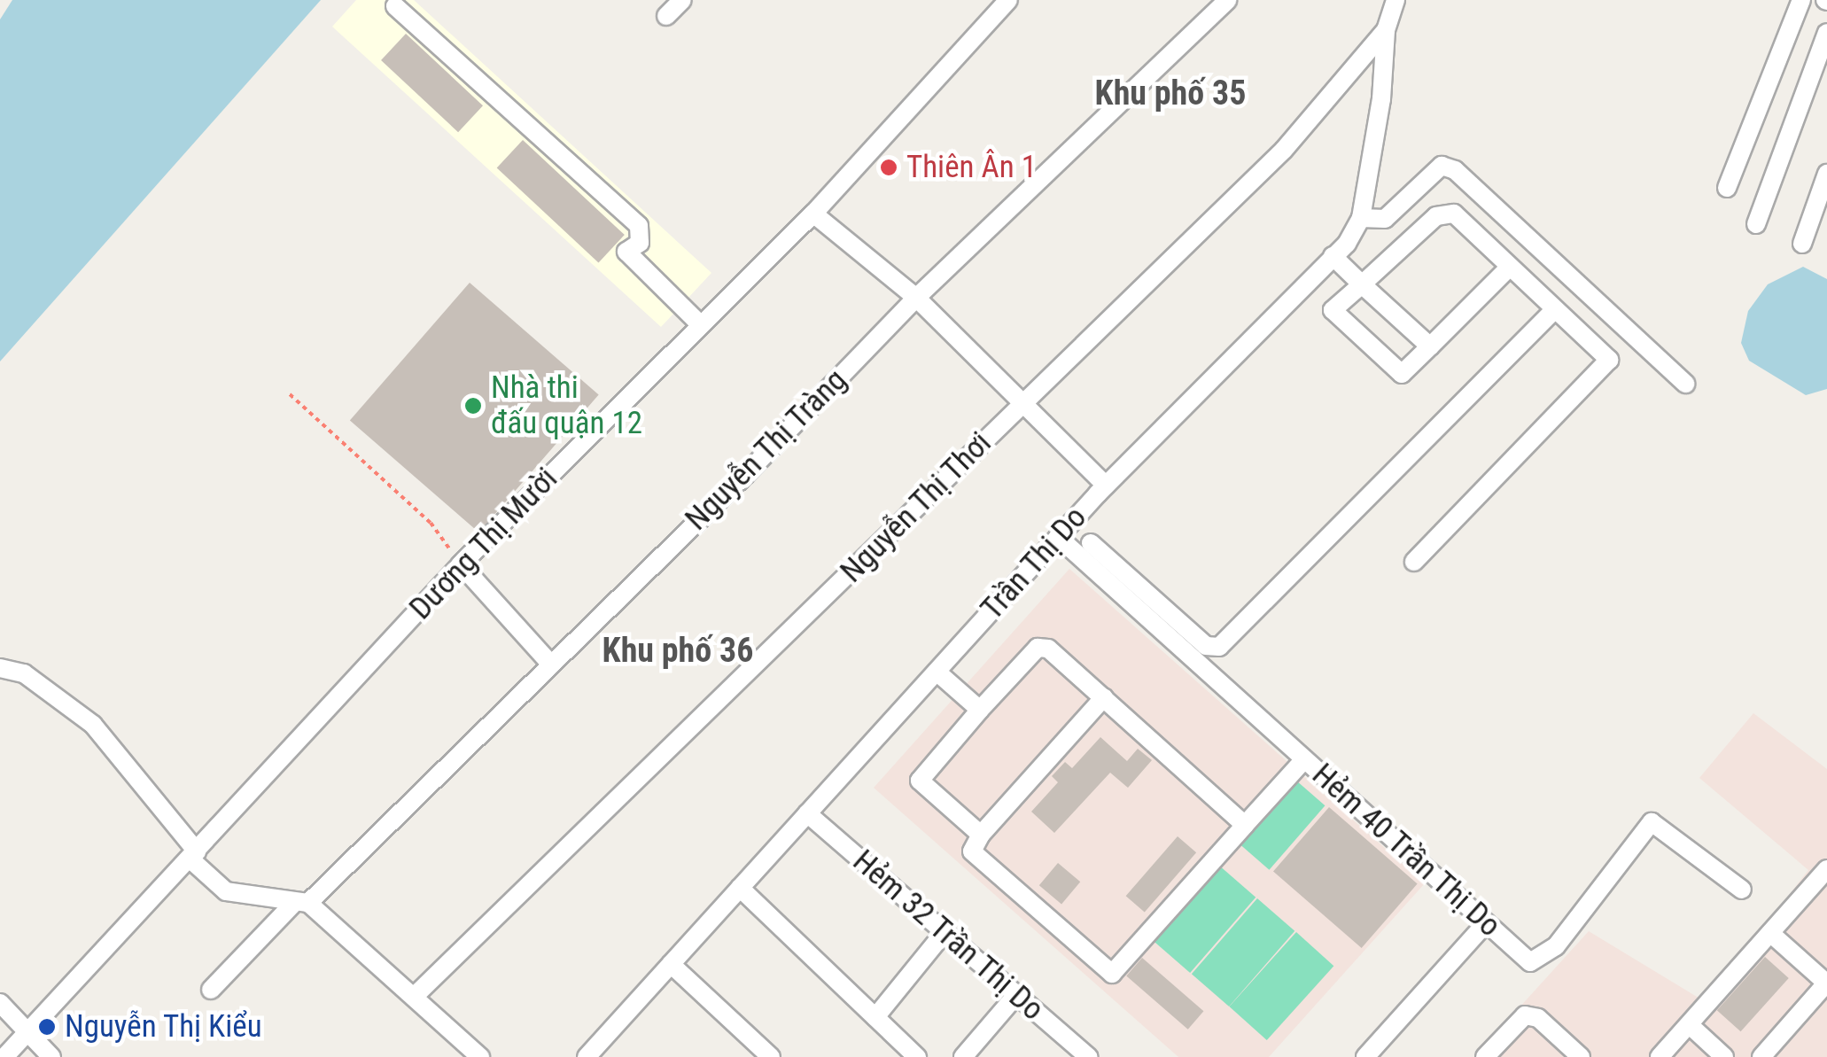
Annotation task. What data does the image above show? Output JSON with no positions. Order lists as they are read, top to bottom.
{
  "streets": {
    "street": [
      "Nguyễn Thị Tràng",
      "Nguyễn Thị Thơi",
      "Dương Thị Mười",
      "Trần Thị Do",
      "Hẻm 40 Trần Thị Do",
      "Hẻm 32 Trần Thị Do"
    ]
  },
  "crossings": [
    ["Nguyễn Thị Thơi", "Trần Thị Do"],
    ["Trần Thị Do", "Hẻm 40 Trần Thị Do"],
    ["Trần Thị Do", "Hẻm 32 Trần Thị Do"]
  ],
  "districts": ["Khu phố 35", "Khu phố 36"],
  "places": ["Thiên Ân 1", "Nhà thi đấu quận 12", "Nguyễn Thị Kiểu"]
}
